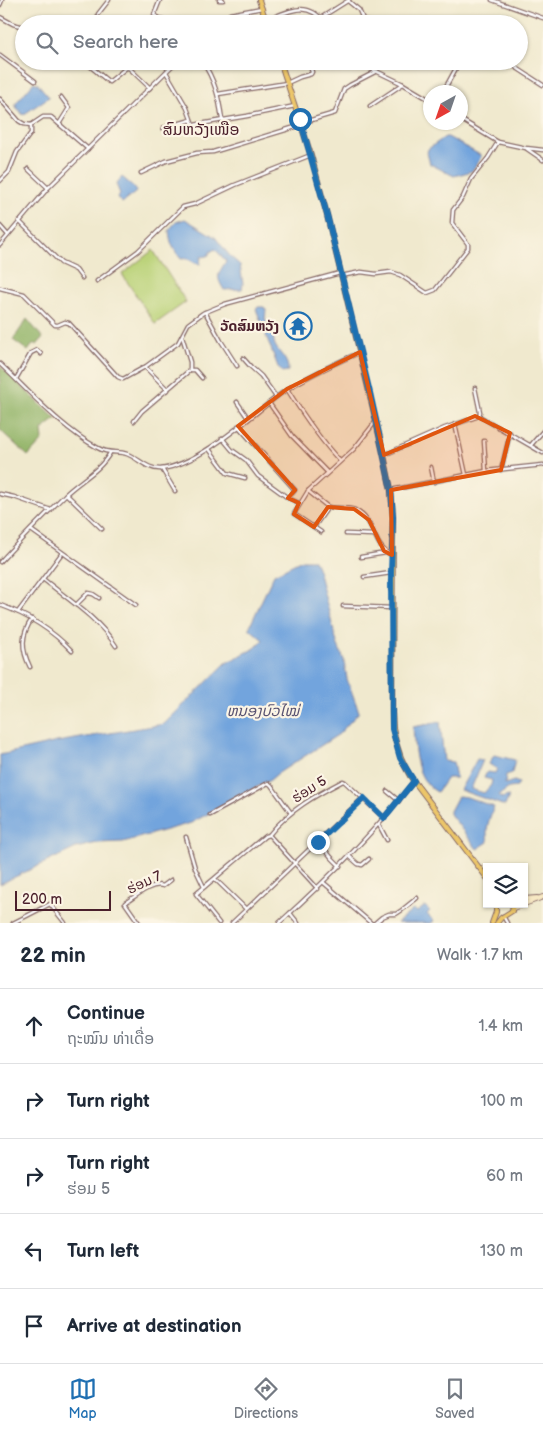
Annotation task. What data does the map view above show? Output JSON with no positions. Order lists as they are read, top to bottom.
{
  "streets": {
    "street": ["ຮ່ອມ 5", "ຮ່ອມ 7"]
  },
  "districts": ["ສົມຫວັງເໜືອ"],
  "water": ["ຫນອງບົວໄໝ່"],
  "places": {
    "temple": ["ວັດສົມຫວັງ"]
  },
  "scale_bar": "200 m",
  "north": "bottom left",
  "page": {
    "search": "Search here",
    "scale": "200 m",
    "heading": ["22 min", "Walk · 1.7 km"],
    "list": [
      ["Continue", "ຖະໝົນ ທ່າເດື່ອ", "1.4 km"],
      ["Turn right", "100 m"],
      ["Turn right", "ຮ່ອມ 5", "60 m"],
      ["Turn left", "130 m"],
      "Arrive at destination"
    ],
    "nav": ["Map", "Directions", "Saved"]
  }
}
